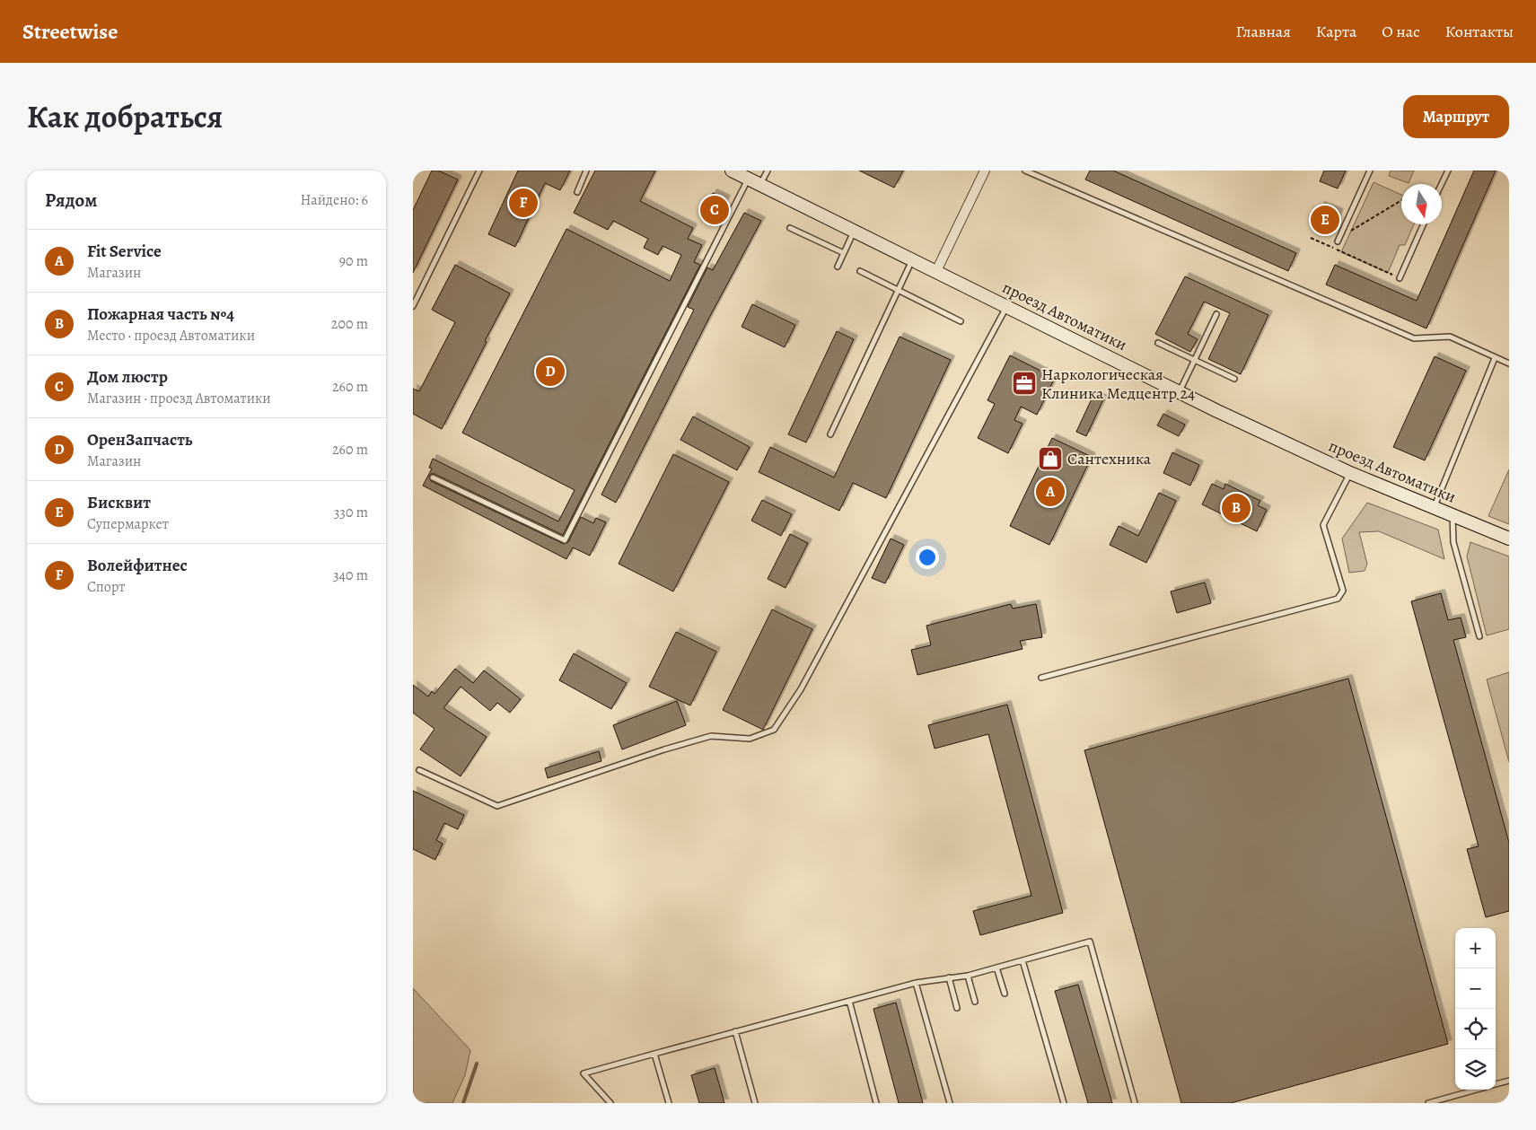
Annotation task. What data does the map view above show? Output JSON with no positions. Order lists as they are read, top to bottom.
{
  "streets": {
    "main road": ["проезд Автоматики"]
  },
  "places": {
    "office": ["Наркологическая Клиника Медцентр 24"],
    "shop": ["Сантехника"]
  },
  "north": "bottom",
  "page": {
    "header": "Streetwise",
    "nav": [
      "Главная",
      "Карта",
      "О нас",
      "Контакты"
    ],
    "title": "Как добраться",
    "buttons": "Маршрут",
    "heading": ["Рядом", "Найдено: 6"],
    "pins": [
      "F",
      "C",
      "E",
      "D",
      "A",
      "B"
    ],
    "list": [
      {
        "mark": "A",
        "name": "Fit Service",
        "note": "Магазин",
        "value": "90 m"
      },
      {
        "mark": "B",
        "name": "Пожарная часть №4",
        "note": "Место · проезд Автоматики",
        "value": "200 m"
      },
      {
        "mark": "C",
        "name": "Дом люстр",
        "note": "Магазин · проезд Автоматики",
        "value": "260 m"
      },
      {
        "mark": "D",
        "name": "ОренЗапчасть",
        "note": "Магазин",
        "value": "260 m"
      },
      {
        "mark": "E",
        "name": "Бисквит",
        "note": "Супермаркет",
        "value": "330 m"
      },
      {
        "mark": "F",
        "name": "Волейфитнес",
        "note": "Спорт",
        "value": "340 m"
      }
    ],
    "map_buttons": ["+", "−"]
  }
}
